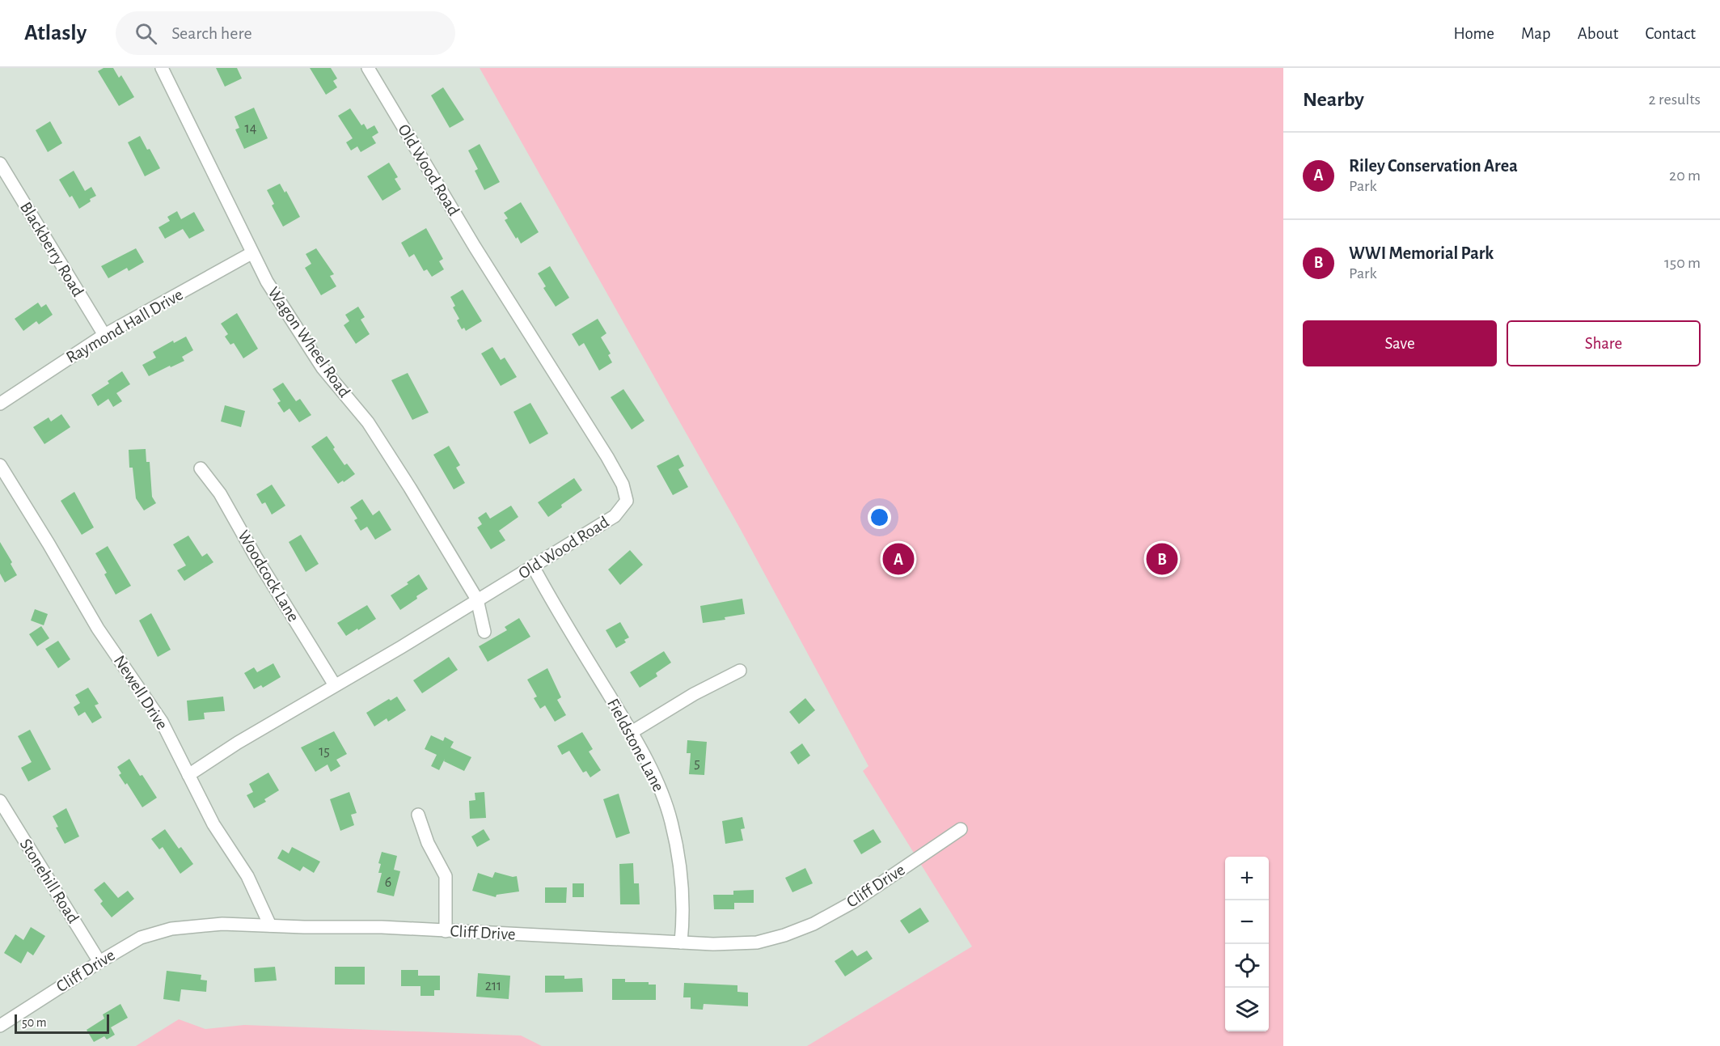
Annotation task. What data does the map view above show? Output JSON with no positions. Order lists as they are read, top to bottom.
{
  "streets": {
    "street": [
      "Old Wood Road",
      "Blackberry Road",
      "Raymond Hall Drive",
      "Wagon Wheel Road",
      "Woodcock Lane",
      "Newell Drive",
      "Fieldstone Lane",
      "Stonehill Road",
      "Cliff Drive"
    ]
  },
  "crossings": [
    ["Old Wood Road", "Wagon Wheel Road"],
    ["Old Wood Road", "Woodcock Lane"],
    ["Old Wood Road", "Newell Drive"],
    ["Old Wood Road", "Fieldstone Lane"],
    ["Blackberry Road", "Raymond Hall Drive"],
    ["Raymond Hall Drive", "Wagon Wheel Road"],
    ["Newell Drive", "Cliff Drive"],
    ["Fieldstone Lane", "Cliff Drive"],
    ["Stonehill Road", "Cliff Drive"]
  ],
  "house_numbers": [
    "14",
    "15",
    "5",
    "6",
    "211"
  ],
  "scale_bar": "50 m",
  "page": {
    "header": "Atlasly",
    "search": "Search here",
    "nav": [
      "Home",
      "Map",
      "About",
      "Contact"
    ],
    "heading": ["Nearby", "2 results"],
    "list": [
      {
        "mark": "A",
        "name": "Riley Conservation Area",
        "note": "Park",
        "value": "20 m"
      },
      {
        "mark": "B",
        "name": "WWI Memorial Park",
        "note": "Park",
        "value": "150 m"
      }
    ],
    "buttons": ["Save", "Share"],
    "pins": ["A", "B"],
    "map_buttons": ["+", "−"],
    "scale": "50 m"
  }
}
